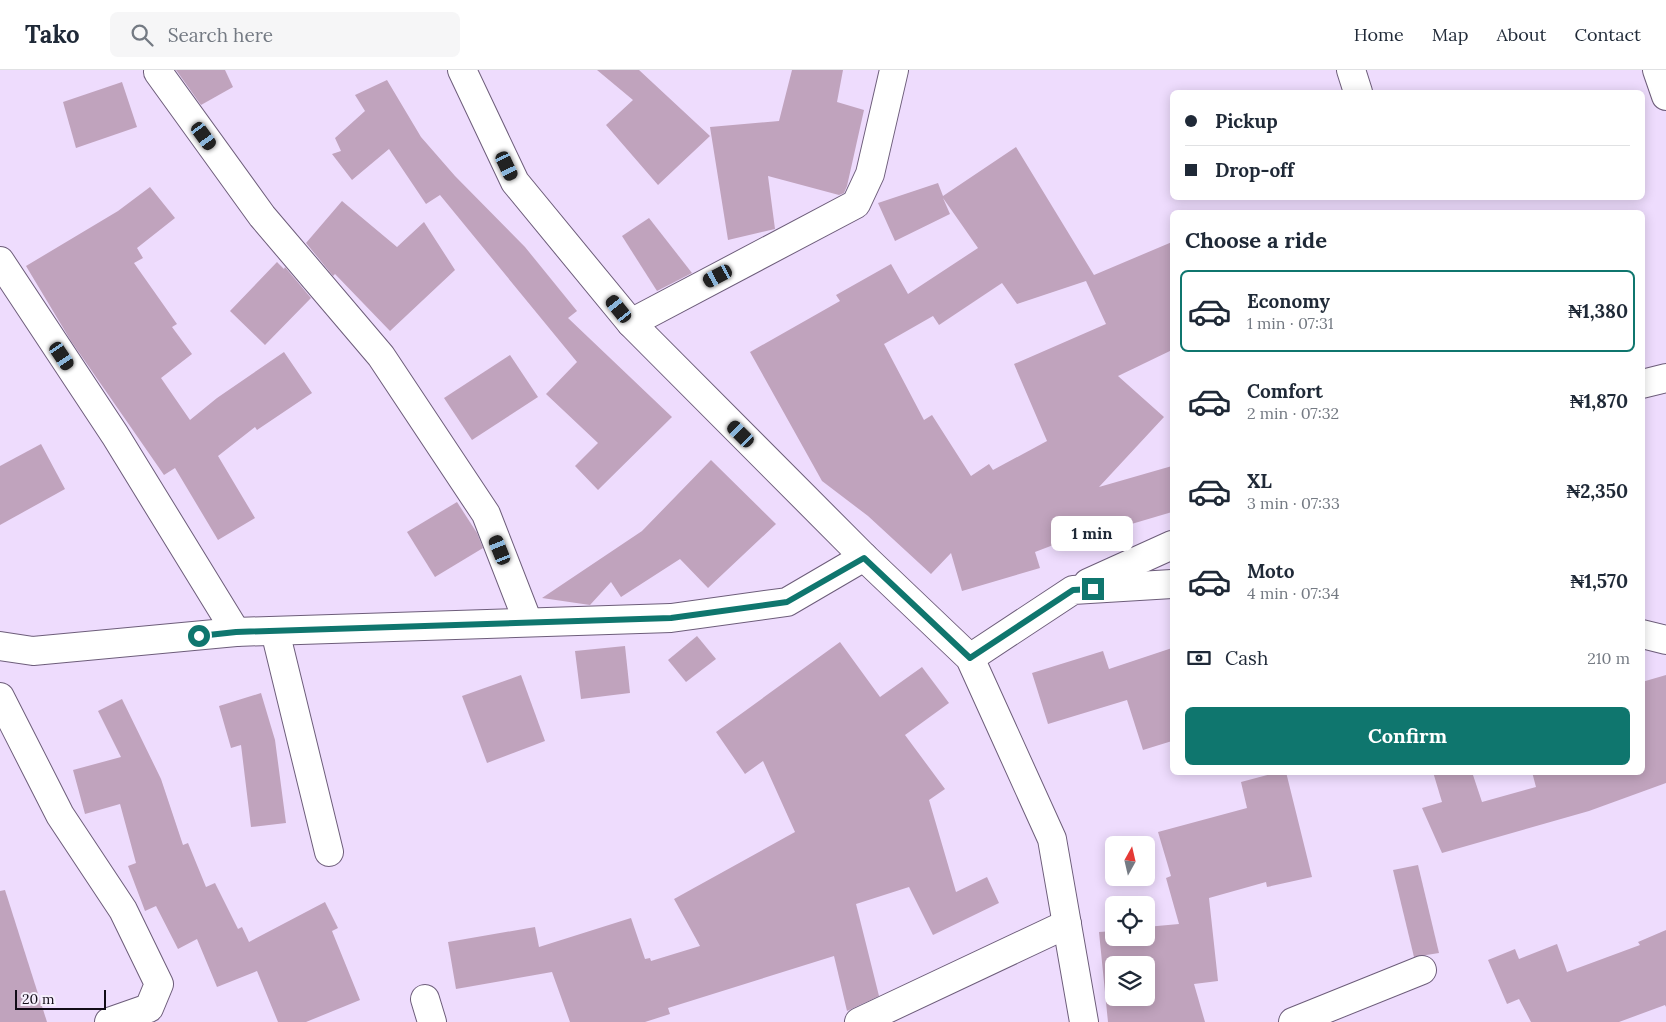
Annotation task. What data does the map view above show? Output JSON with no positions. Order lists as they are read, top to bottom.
{
  "scale_bar": "20 m",
  "north": "top",
  "page": {
    "header": "Tako",
    "search": "Search here",
    "nav": [
      "Home",
      "Map",
      "About",
      "Contact"
    ],
    "banner": ["Pickup", "Drop-off"],
    "heading": "Choose a ride",
    "list": [
      {
        "name": "Economy",
        "note": "1 min · 07:31",
        "value": "₦1,380"
      },
      {
        "name": "Comfort",
        "note": "2 min · 07:32",
        "value": "₦1,870"
      },
      {
        "name": "XL",
        "note": "3 min · 07:33",
        "value": "₦2,350"
      },
      {
        "name": "Moto",
        "note": "4 min · 07:34",
        "value": "₦1,570"
      }
    ],
    "bubble": "1 min",
    "pay": ["Cash", "210 m"],
    "buttons": "Confirm",
    "scale": "20 m"
  }
}
